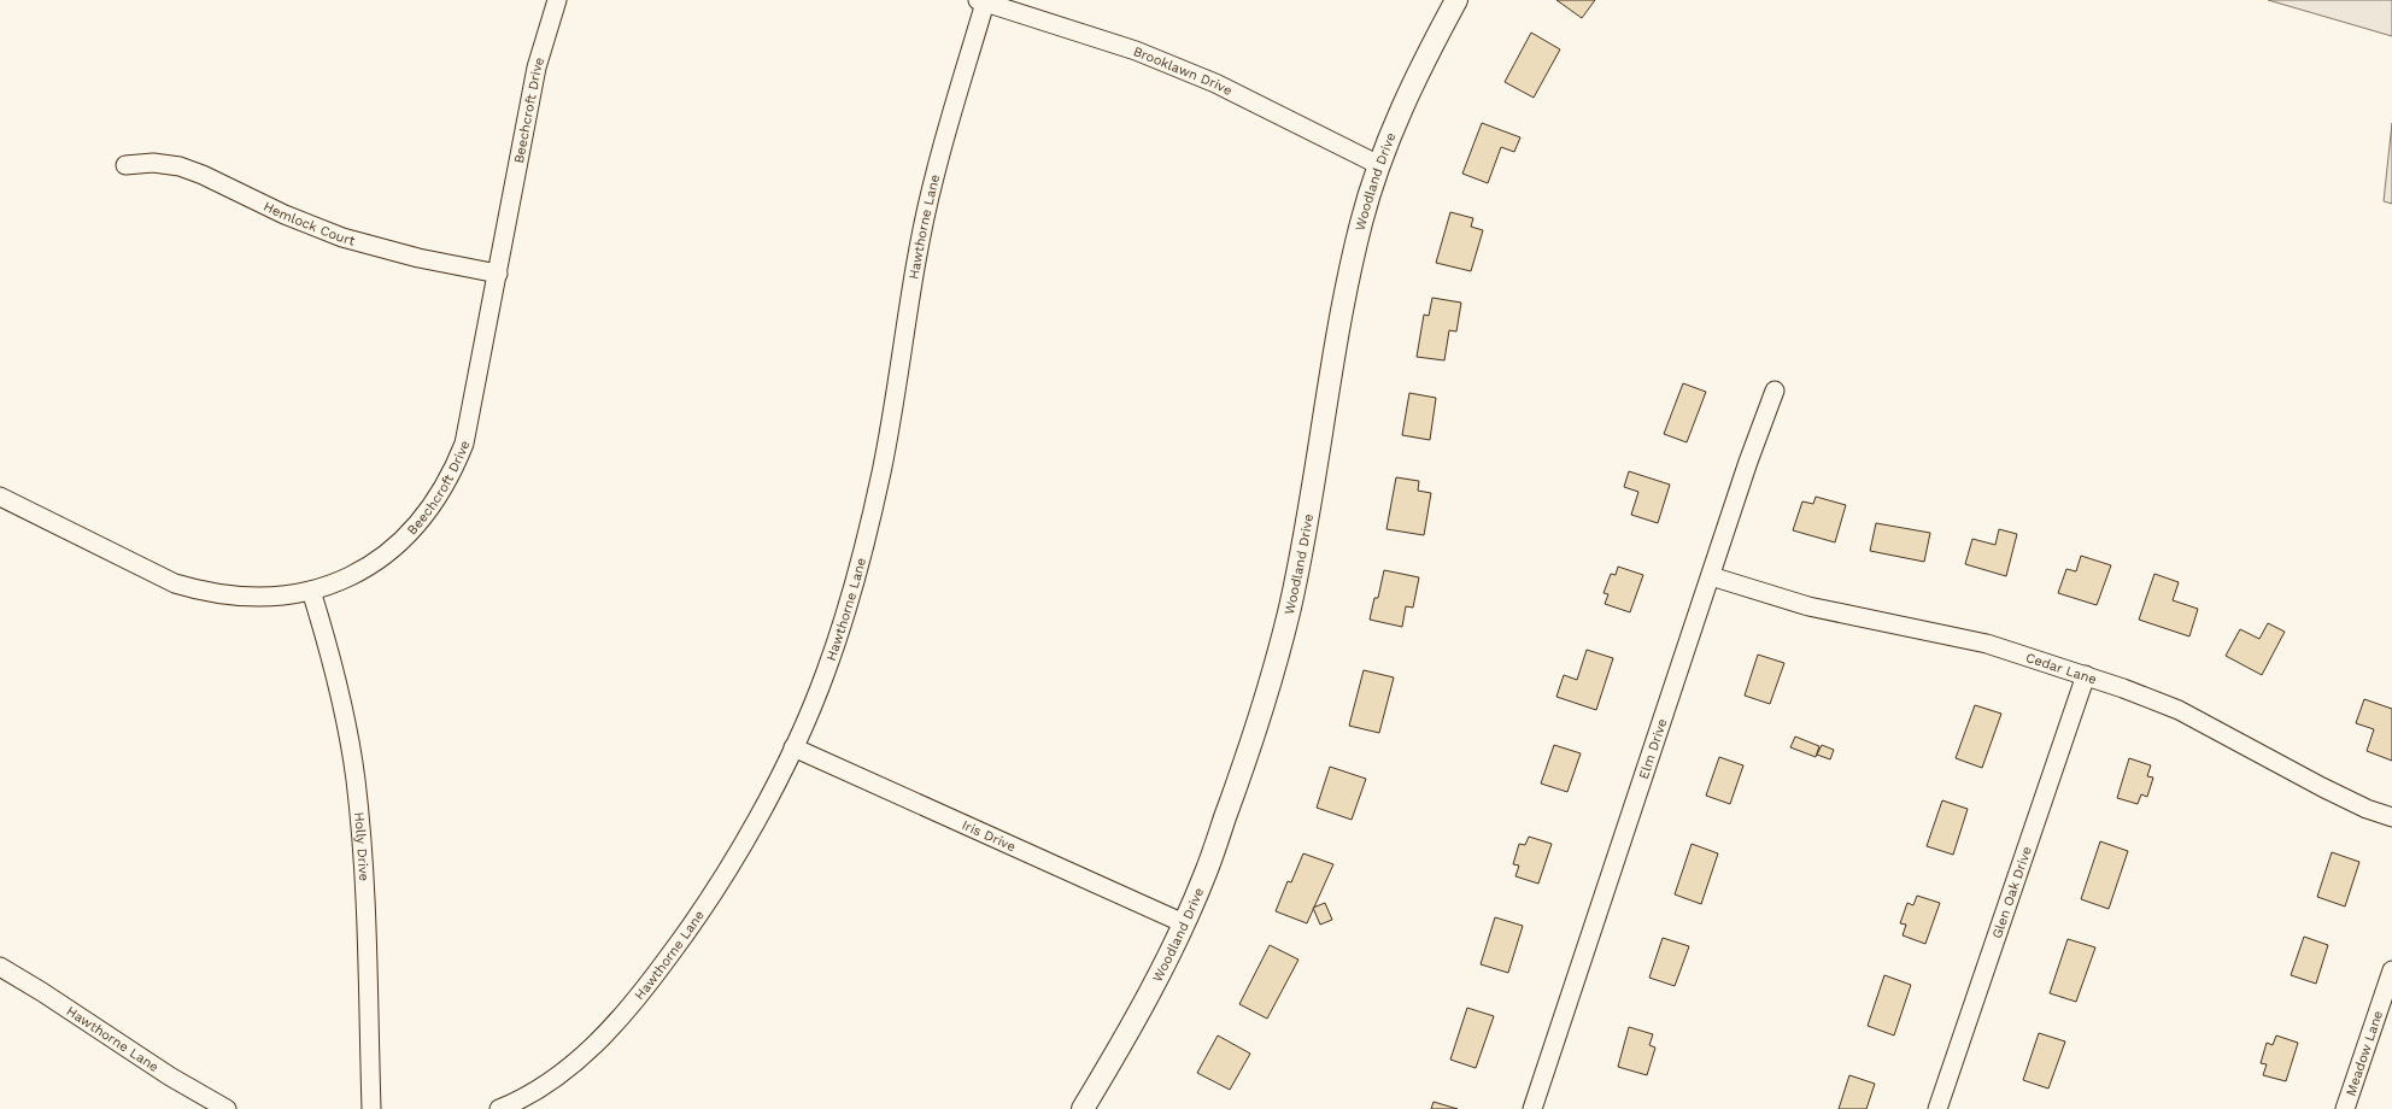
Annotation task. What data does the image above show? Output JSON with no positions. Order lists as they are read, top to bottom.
{
  "streets": {
    "street": [
      "Brooklawn Drive",
      "Beechcroft Drive",
      "Woodland Drive",
      "Hemlock Court",
      "Hawthorne Lane",
      "Cedar Lane",
      "Elm Drive",
      "Iris Drive",
      "Holly Drive",
      "Glen Oak Drive",
      "Meadow Lane"
    ]
  },
  "crossings": [
    ["Brooklawn Drive", "Woodland Drive"],
    ["Brooklawn Drive", "Hawthorne Lane"],
    ["Beechcroft Drive", "Hemlock Court"],
    ["Beechcroft Drive", "Holly Drive"],
    ["Woodland Drive", "Iris Drive"],
    ["Hawthorne Lane", "Iris Drive"],
    ["Cedar Lane", "Elm Drive"],
    ["Cedar Lane", "Glen Oak Drive"]
  ]
}
